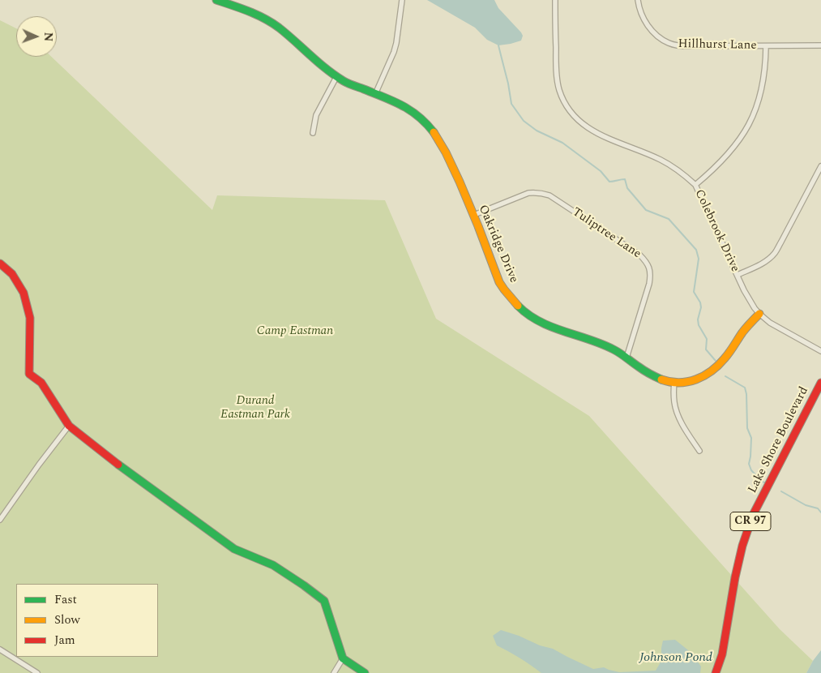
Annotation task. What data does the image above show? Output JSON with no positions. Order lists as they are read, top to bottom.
{
  "streets": {
    "street": [
      "Hillhurst Lane",
      "Colebrook Drive",
      "Tuliptree Lane",
      "Oakridge Drive",
      "Lake Shore Boulevard",
      "CR 97"
    ]
  },
  "crossings": [
    ["Colebrook Drive", "Oakridge Drive"],
    ["Tuliptree Lane", "Oakridge Drive"]
  ],
  "water": ["Johnson Pond"],
  "parks": ["Camp Eastman", "Durand Eastman Park"],
  "legend": ["Fast", "Slow", "Jam"],
  "north": "right"
}
